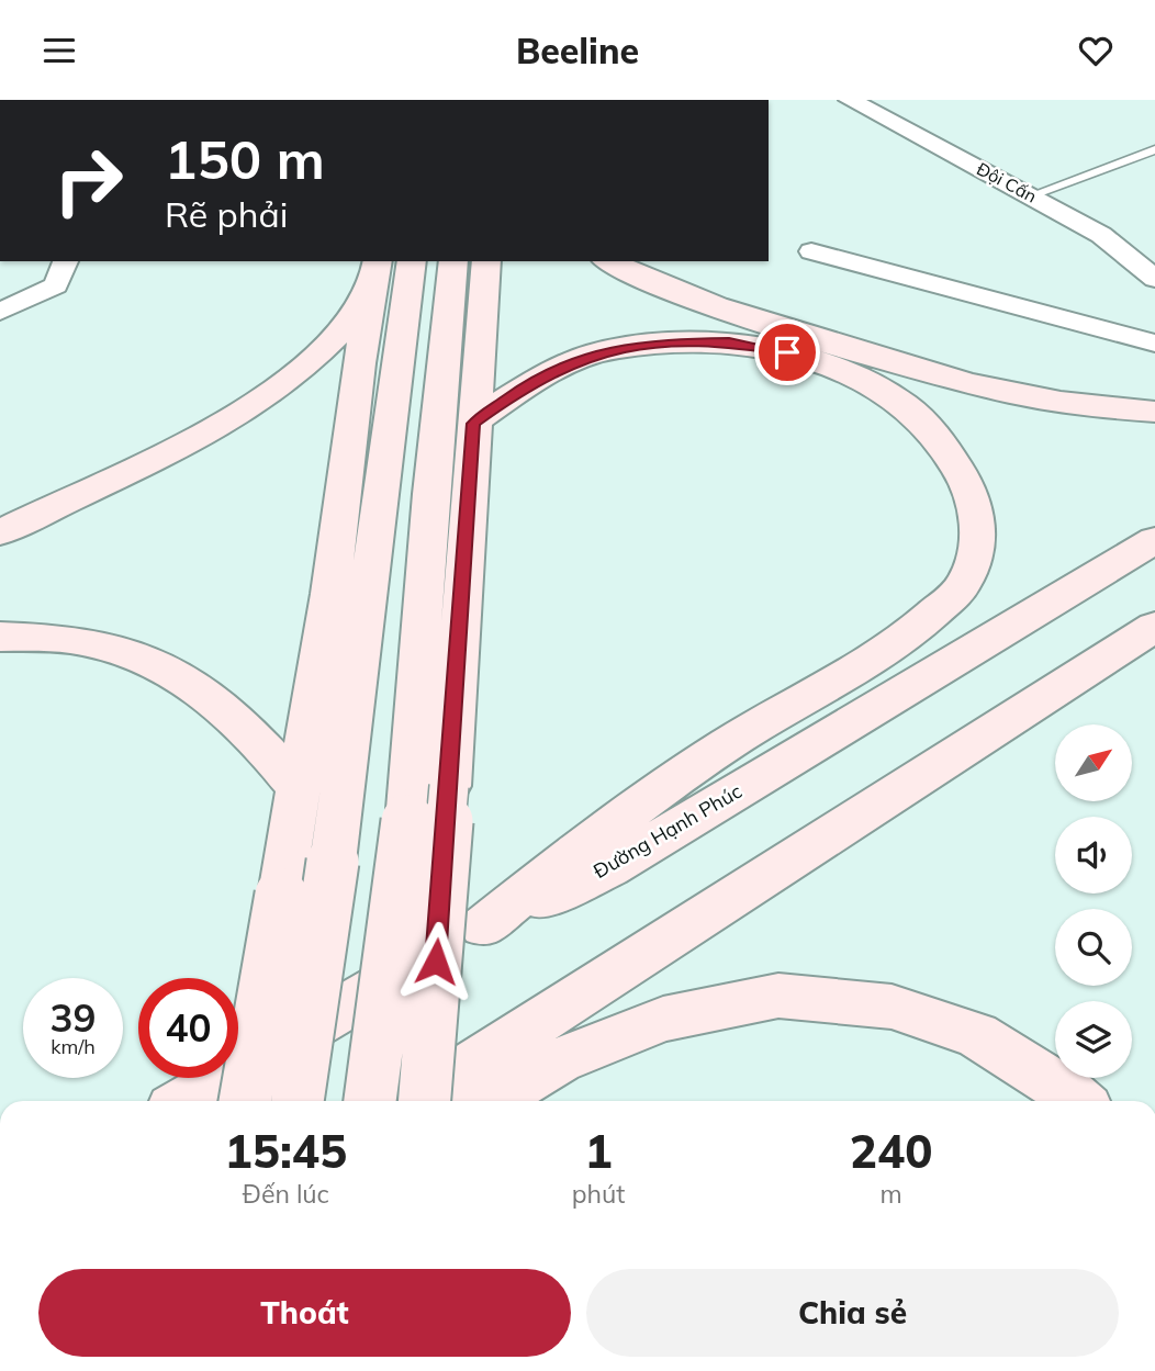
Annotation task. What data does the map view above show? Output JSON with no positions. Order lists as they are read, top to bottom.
{
  "streets": {
    "main road": ["Đường Hạnh Phúc"],
    "street": ["Đội Cấn"]
  },
  "north": "top right",
  "page": {
    "header": "Beeline",
    "turn": ["150 m", "Rẽ phải"],
    "speed": "39 km/h",
    "limit": "40",
    "eta": [
      "15:45",
      "Đến lúc",
      "1",
      "phút",
      "240",
      "m"
    ],
    "buttons": ["Thoát", "Chia sẻ"]
  }
}
